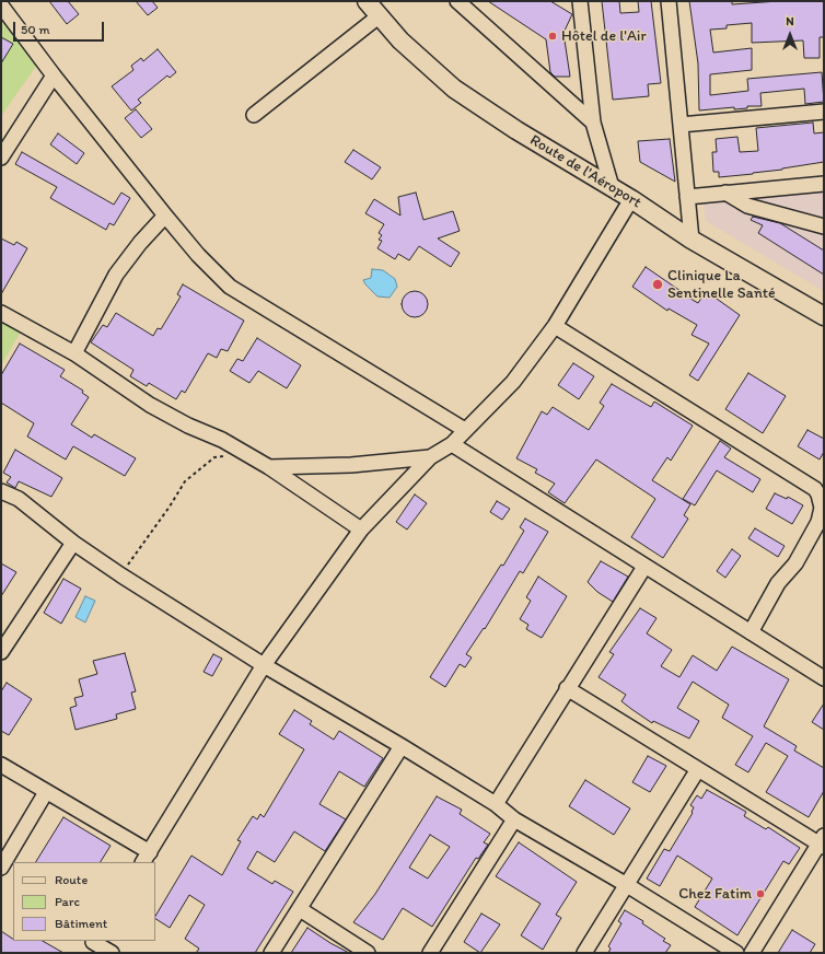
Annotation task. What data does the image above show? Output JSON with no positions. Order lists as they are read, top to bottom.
{
  "streets": {
    "main road": ["Route de l'Aéroport"]
  },
  "places": ["Hôtel de l'Air", "Clinique La Sentinelle Santé", "Chez Fatim"],
  "legend": ["Route", "Parc", "Bâtiment"],
  "scale_bar": "50 m",
  "north": "top"
}
